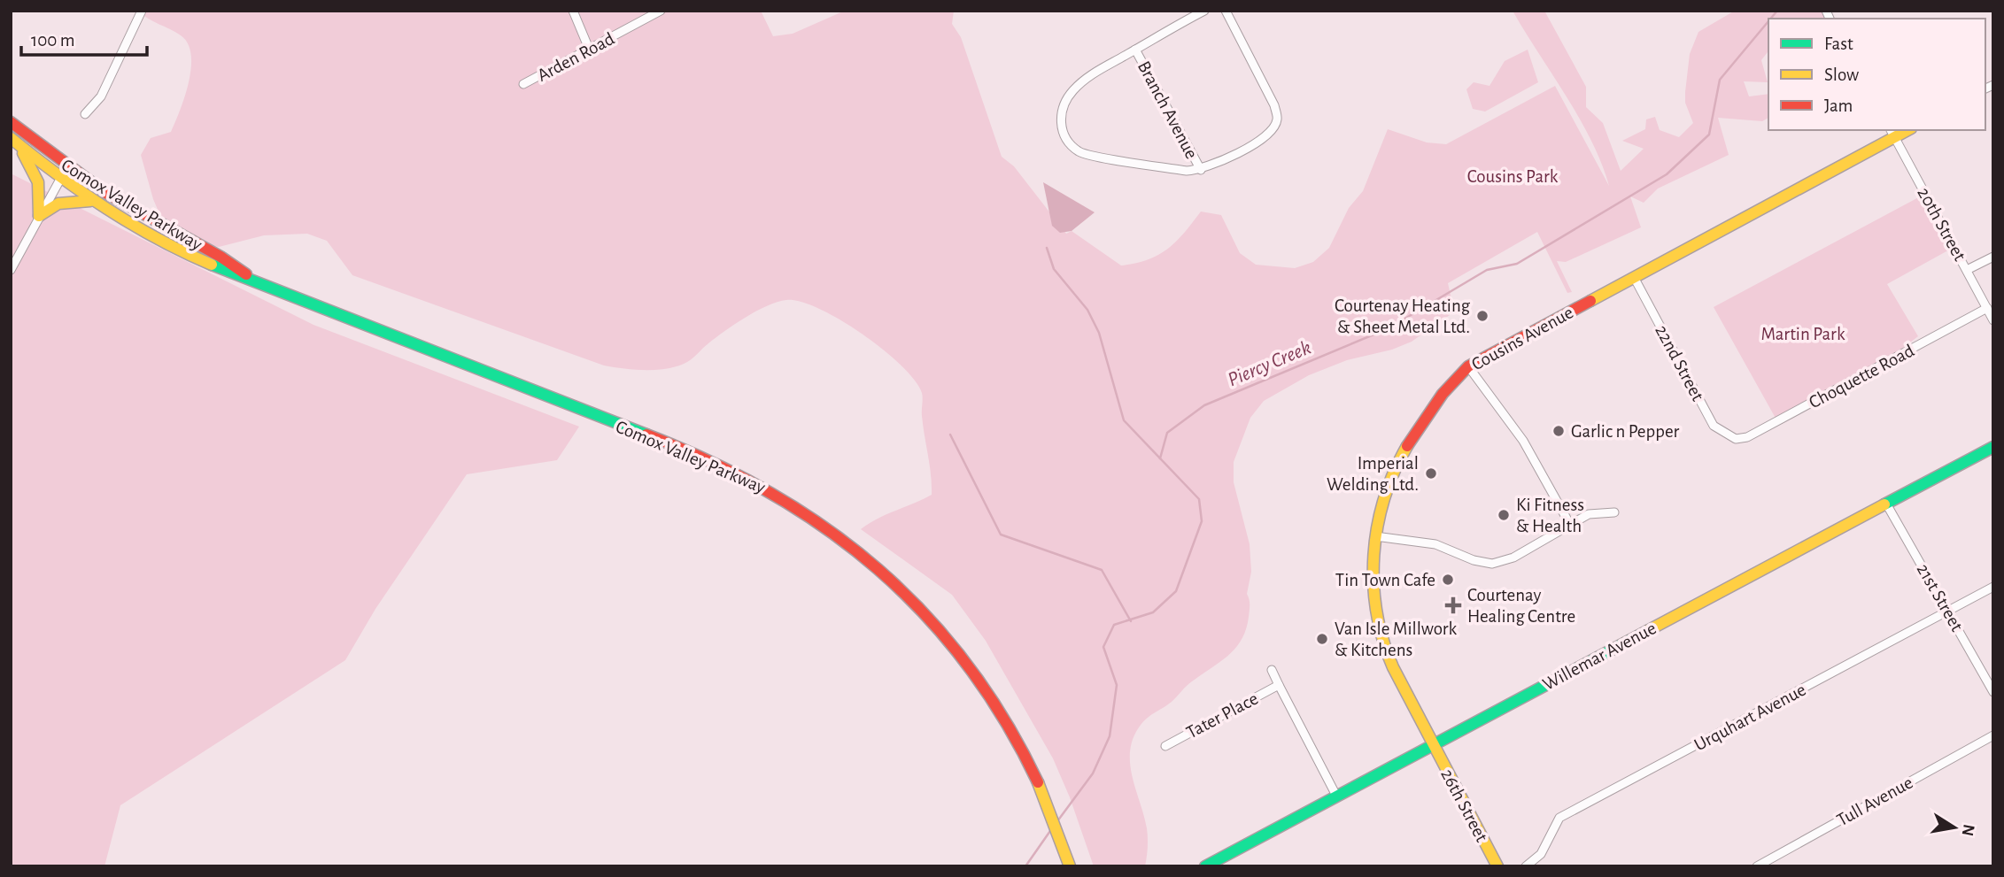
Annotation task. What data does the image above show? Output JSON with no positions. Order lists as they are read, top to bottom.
{
  "streets": {
    "street": [
      "Arden Road",
      "Branch Avenue",
      "Comox Valley Parkway",
      "20th Street",
      "Cousins Avenue",
      "22nd Street",
      "Choquette Road",
      "21st Street",
      "Willemar Avenue",
      "Tater Place",
      "Urquhart Avenue",
      "Tull Avenue",
      "26th Street"
    ]
  },
  "crossings": [
    ["20th Street", "Cousins Avenue"],
    ["20th Street", "Choquette Road"],
    ["Cousins Avenue", "22nd Street"],
    ["Cousins Avenue", "Willemar Avenue"],
    ["Cousins Avenue", "26th Street"],
    ["22nd Street", "Choquette Road"],
    ["21st Street", "Willemar Avenue"],
    ["21st Street", "Urquhart Avenue"],
    ["Willemar Avenue", "Tater Place"],
    ["Willemar Avenue", "26th Street"]
  ],
  "water": ["Piercy Creek"],
  "parks": ["Cousins Park", "Martin Park"],
  "places": {
    "other": [
      "Courtenay Heating & Sheet Metal Ltd.",
      "Garlic n Pepper",
      "Imperial Welding Ltd.",
      "Ki Fitness & Health",
      "Tin Town Cafe",
      "Van Isle Millwork & Kitchens"
    ],
    "health": ["Courtenay Healing Centre"]
  },
  "legend": ["Fast", "Slow", "Jam"],
  "scale_bar": "100 m",
  "north": "right"
}
